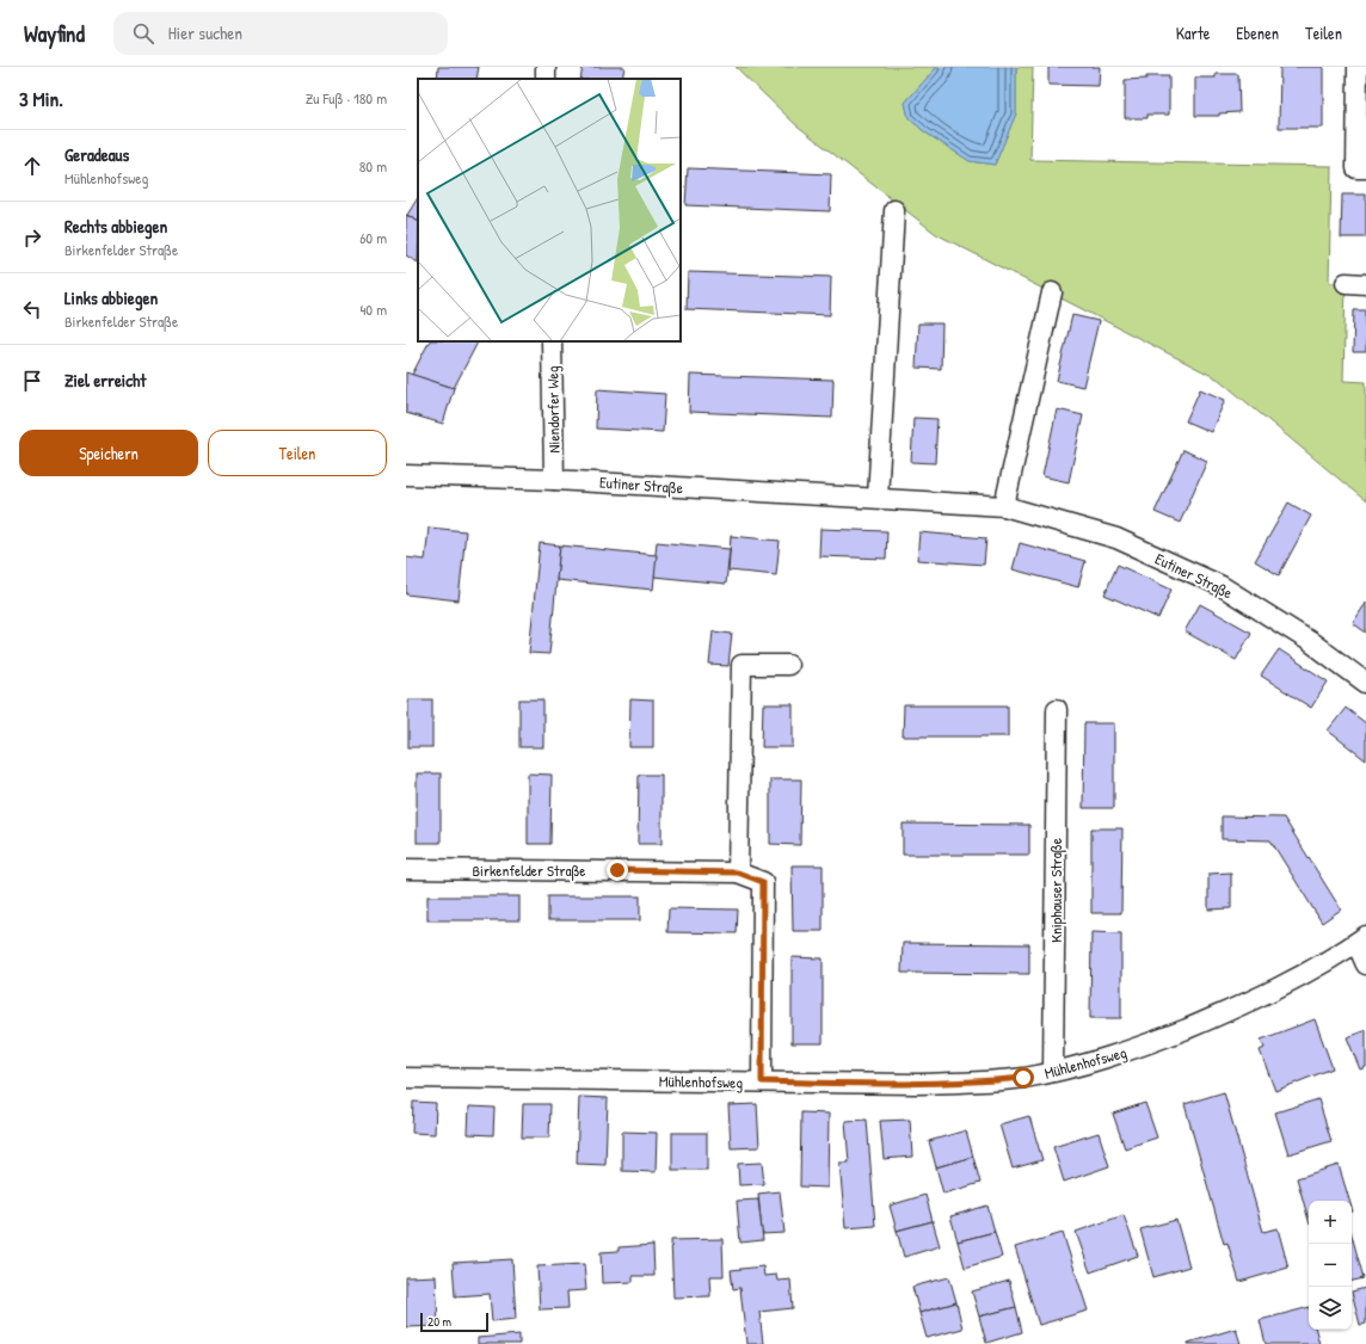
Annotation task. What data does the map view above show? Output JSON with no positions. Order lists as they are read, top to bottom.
{
  "streets": {
    "street": [
      "Niendorfer Weg",
      "Eutiner Straße",
      "Birkenfelder Straße",
      "Kniphauser Straße",
      "Mühlenhofsweg"
    ]
  },
  "crossings": [
    ["Niendorfer Weg", "Eutiner Straße"],
    ["Birkenfelder Straße", "Mühlenhofsweg"],
    ["Kniphauser Straße", "Mühlenhofsweg"]
  ],
  "scale_bar": "20 m",
  "page": {
    "header": "Wayfind",
    "search": "Hier suchen",
    "nav": ["Karte", "Ebenen", "Teilen"],
    "heading": ["3 Min.", "Zu Fuß · 180 m"],
    "list": [
      ["Geradeaus", "Mühlenhofsweg", "80 m"],
      ["Rechts abbiegen", "Birkenfelder Straße", "60 m"],
      ["Links abbiegen", "Birkenfelder Straße", "40 m"],
      "Ziel erreicht"
    ],
    "buttons": ["Speichern", "Teilen"],
    "map_buttons": ["+", "−"],
    "scale": "20 m"
  }
}
